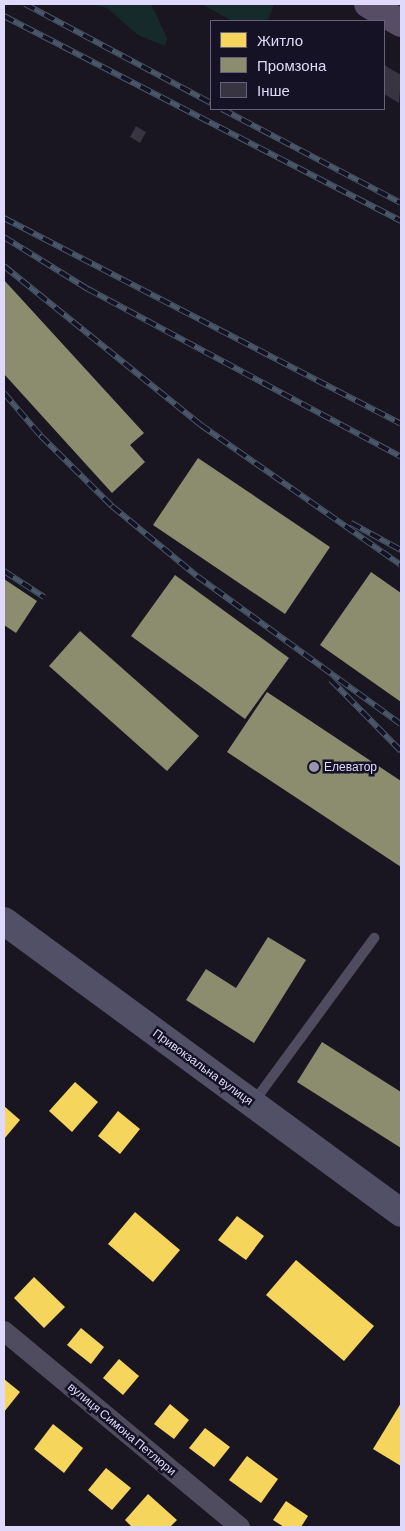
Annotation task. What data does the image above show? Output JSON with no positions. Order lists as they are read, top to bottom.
{
  "streets": {
    "street": ["Привокзальна вулиця", "вулиця Симона Петлюри"]
  },
  "places": ["Елеватор"],
  "legend": ["Житло", "Промзона", "Інше"]
}
